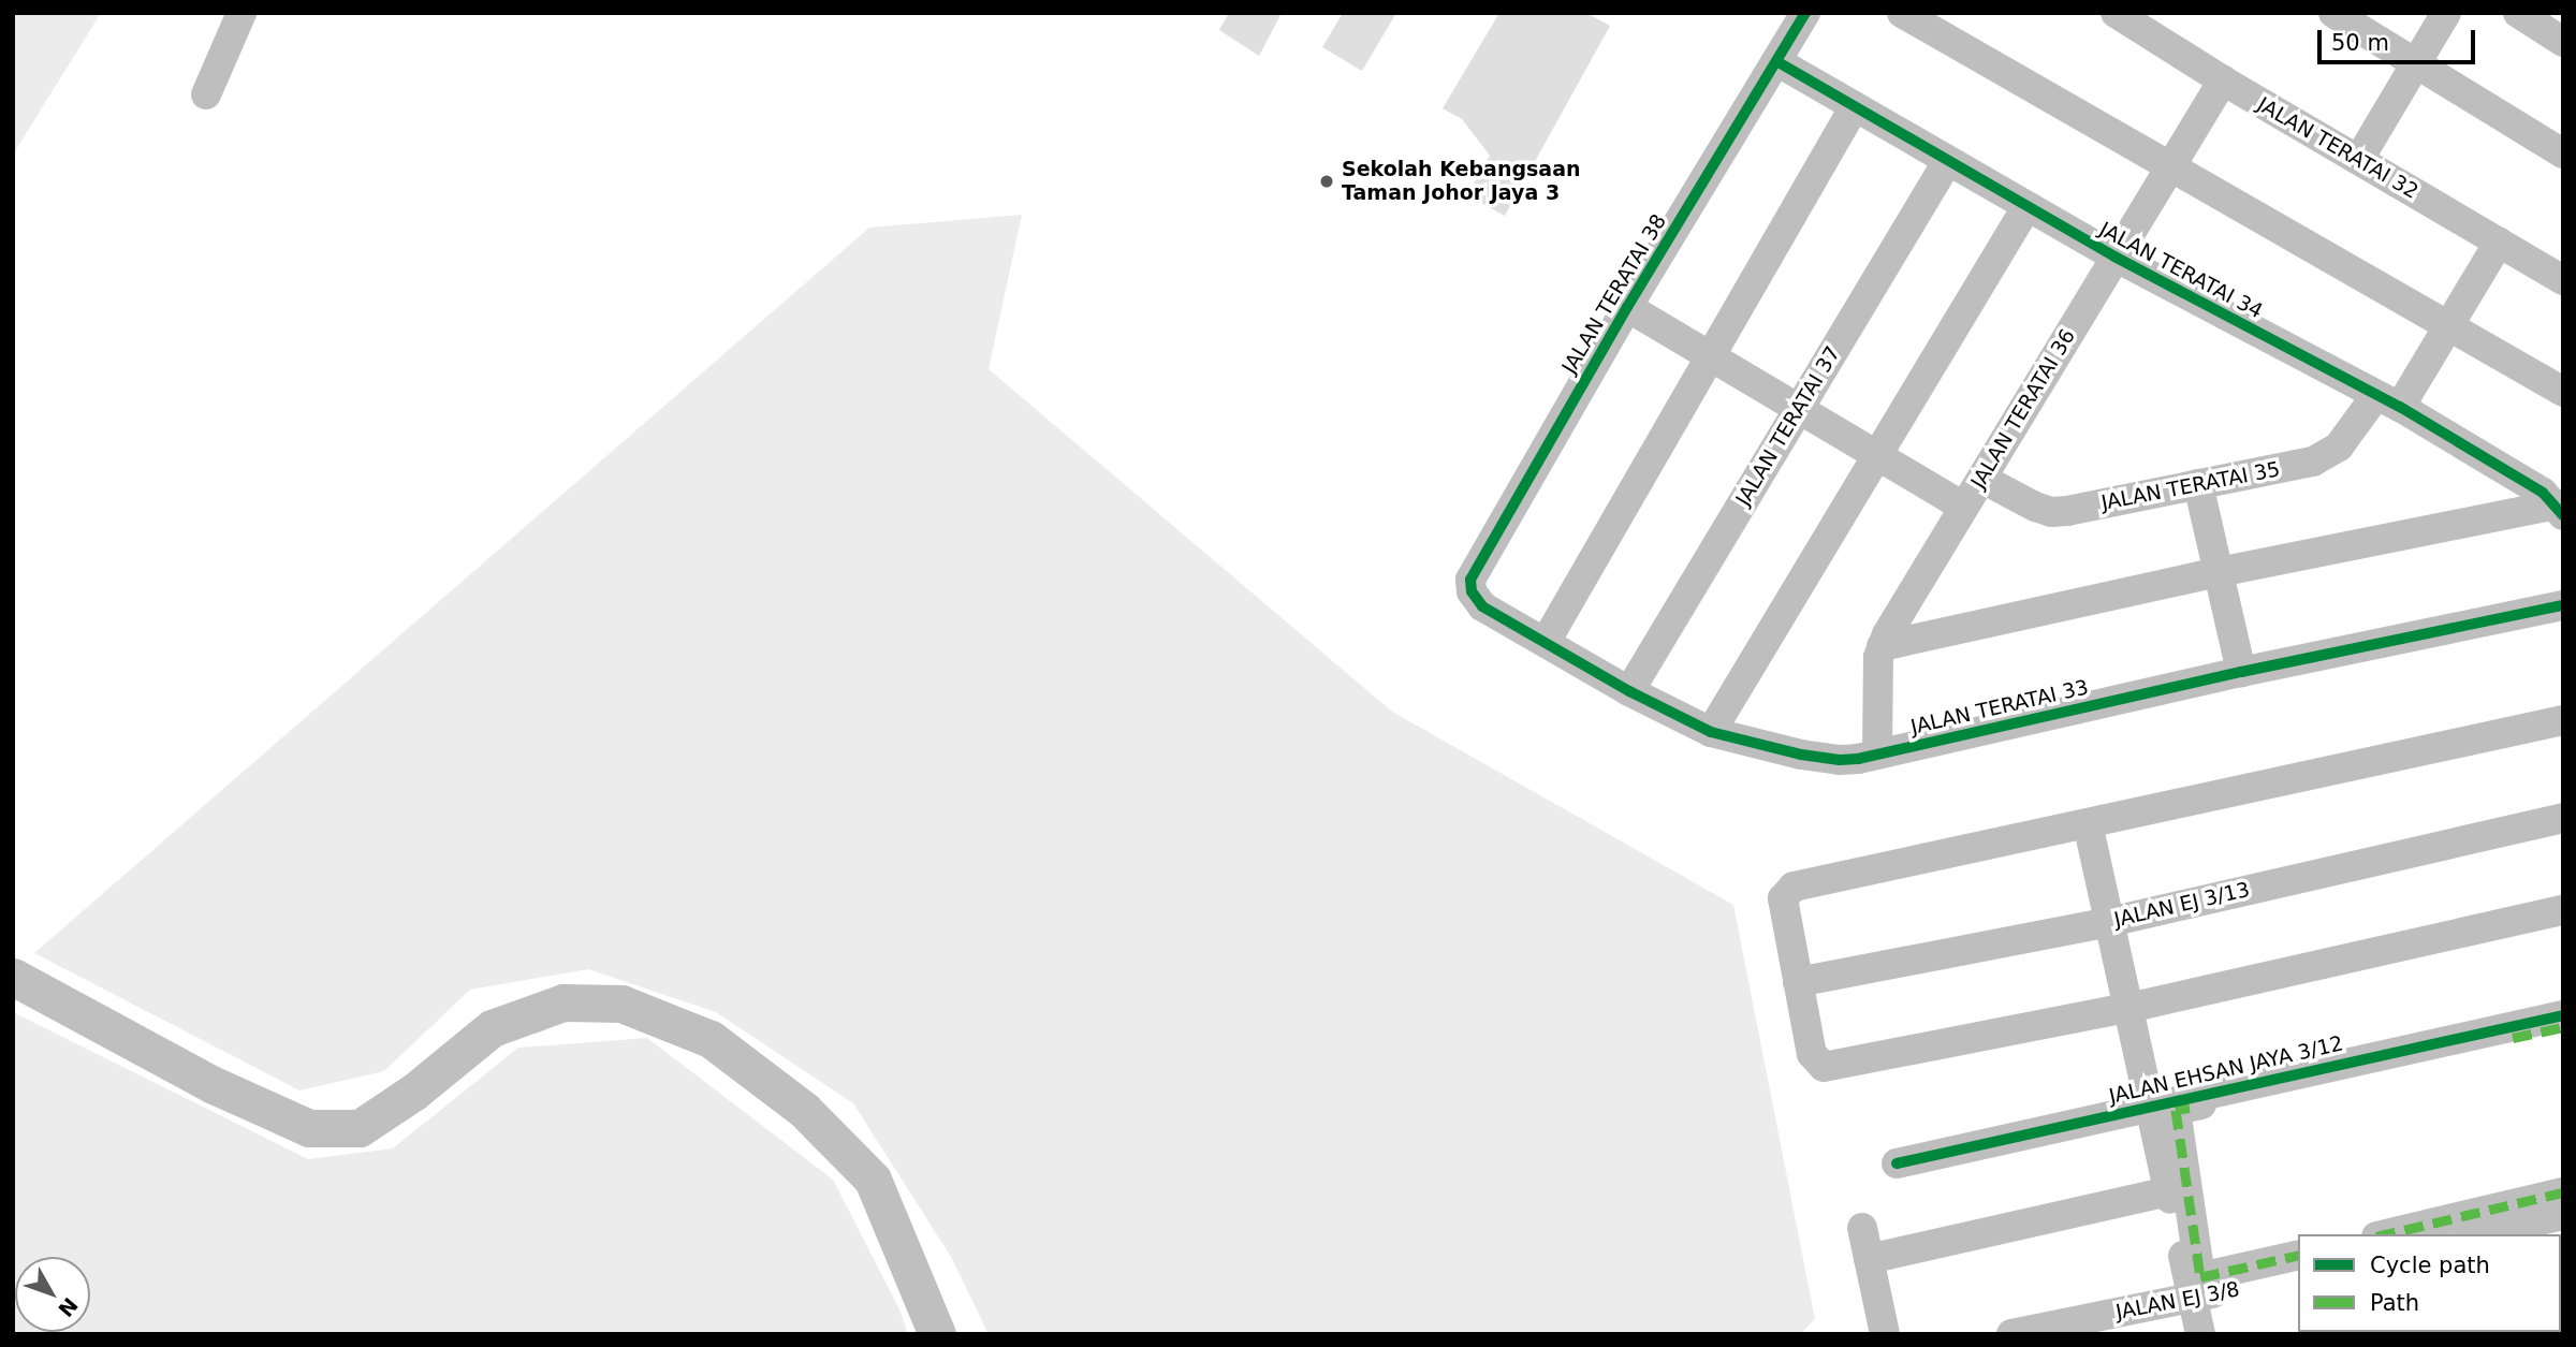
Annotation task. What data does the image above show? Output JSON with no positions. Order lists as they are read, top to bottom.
{
  "streets": {
    "street": [
      "JALAN TERATAI 32",
      "JALAN TERATAI 34",
      "JALAN TERATAI 38",
      "JALAN TERATAI 36",
      "JALAN TERATAI 37",
      "JALAN TERATAI 35",
      "JALAN TERATAI 33",
      "JALAN EJ 3/13",
      "JALAN EHSAN JAYA 3/12",
      "JALAN EJ 3/8"
    ]
  },
  "crossings": [
    ["JALAN TERATAI 32", "JALAN TERATAI 36"],
    ["JALAN TERATAI 32", "JALAN TERATAI 35"],
    ["JALAN TERATAI 34", "JALAN TERATAI 38"],
    ["JALAN TERATAI 34", "JALAN TERATAI 36"],
    ["JALAN TERATAI 34", "JALAN TERATAI 37"],
    ["JALAN TERATAI 34", "JALAN TERATAI 35"],
    ["JALAN TERATAI 38", "JALAN TERATAI 33"],
    ["JALAN TERATAI 36", "JALAN TERATAI 35"],
    ["JALAN TERATAI 36", "JALAN TERATAI 33"],
    ["JALAN TERATAI 37", "JALAN TERATAI 33"]
  ],
  "places": ["Sekolah Kebangsaan Taman Johor Jaya 3"],
  "legend": ["Cycle path", "Path"],
  "scale_bar": "50 m",
  "north": "bottom right"
}
